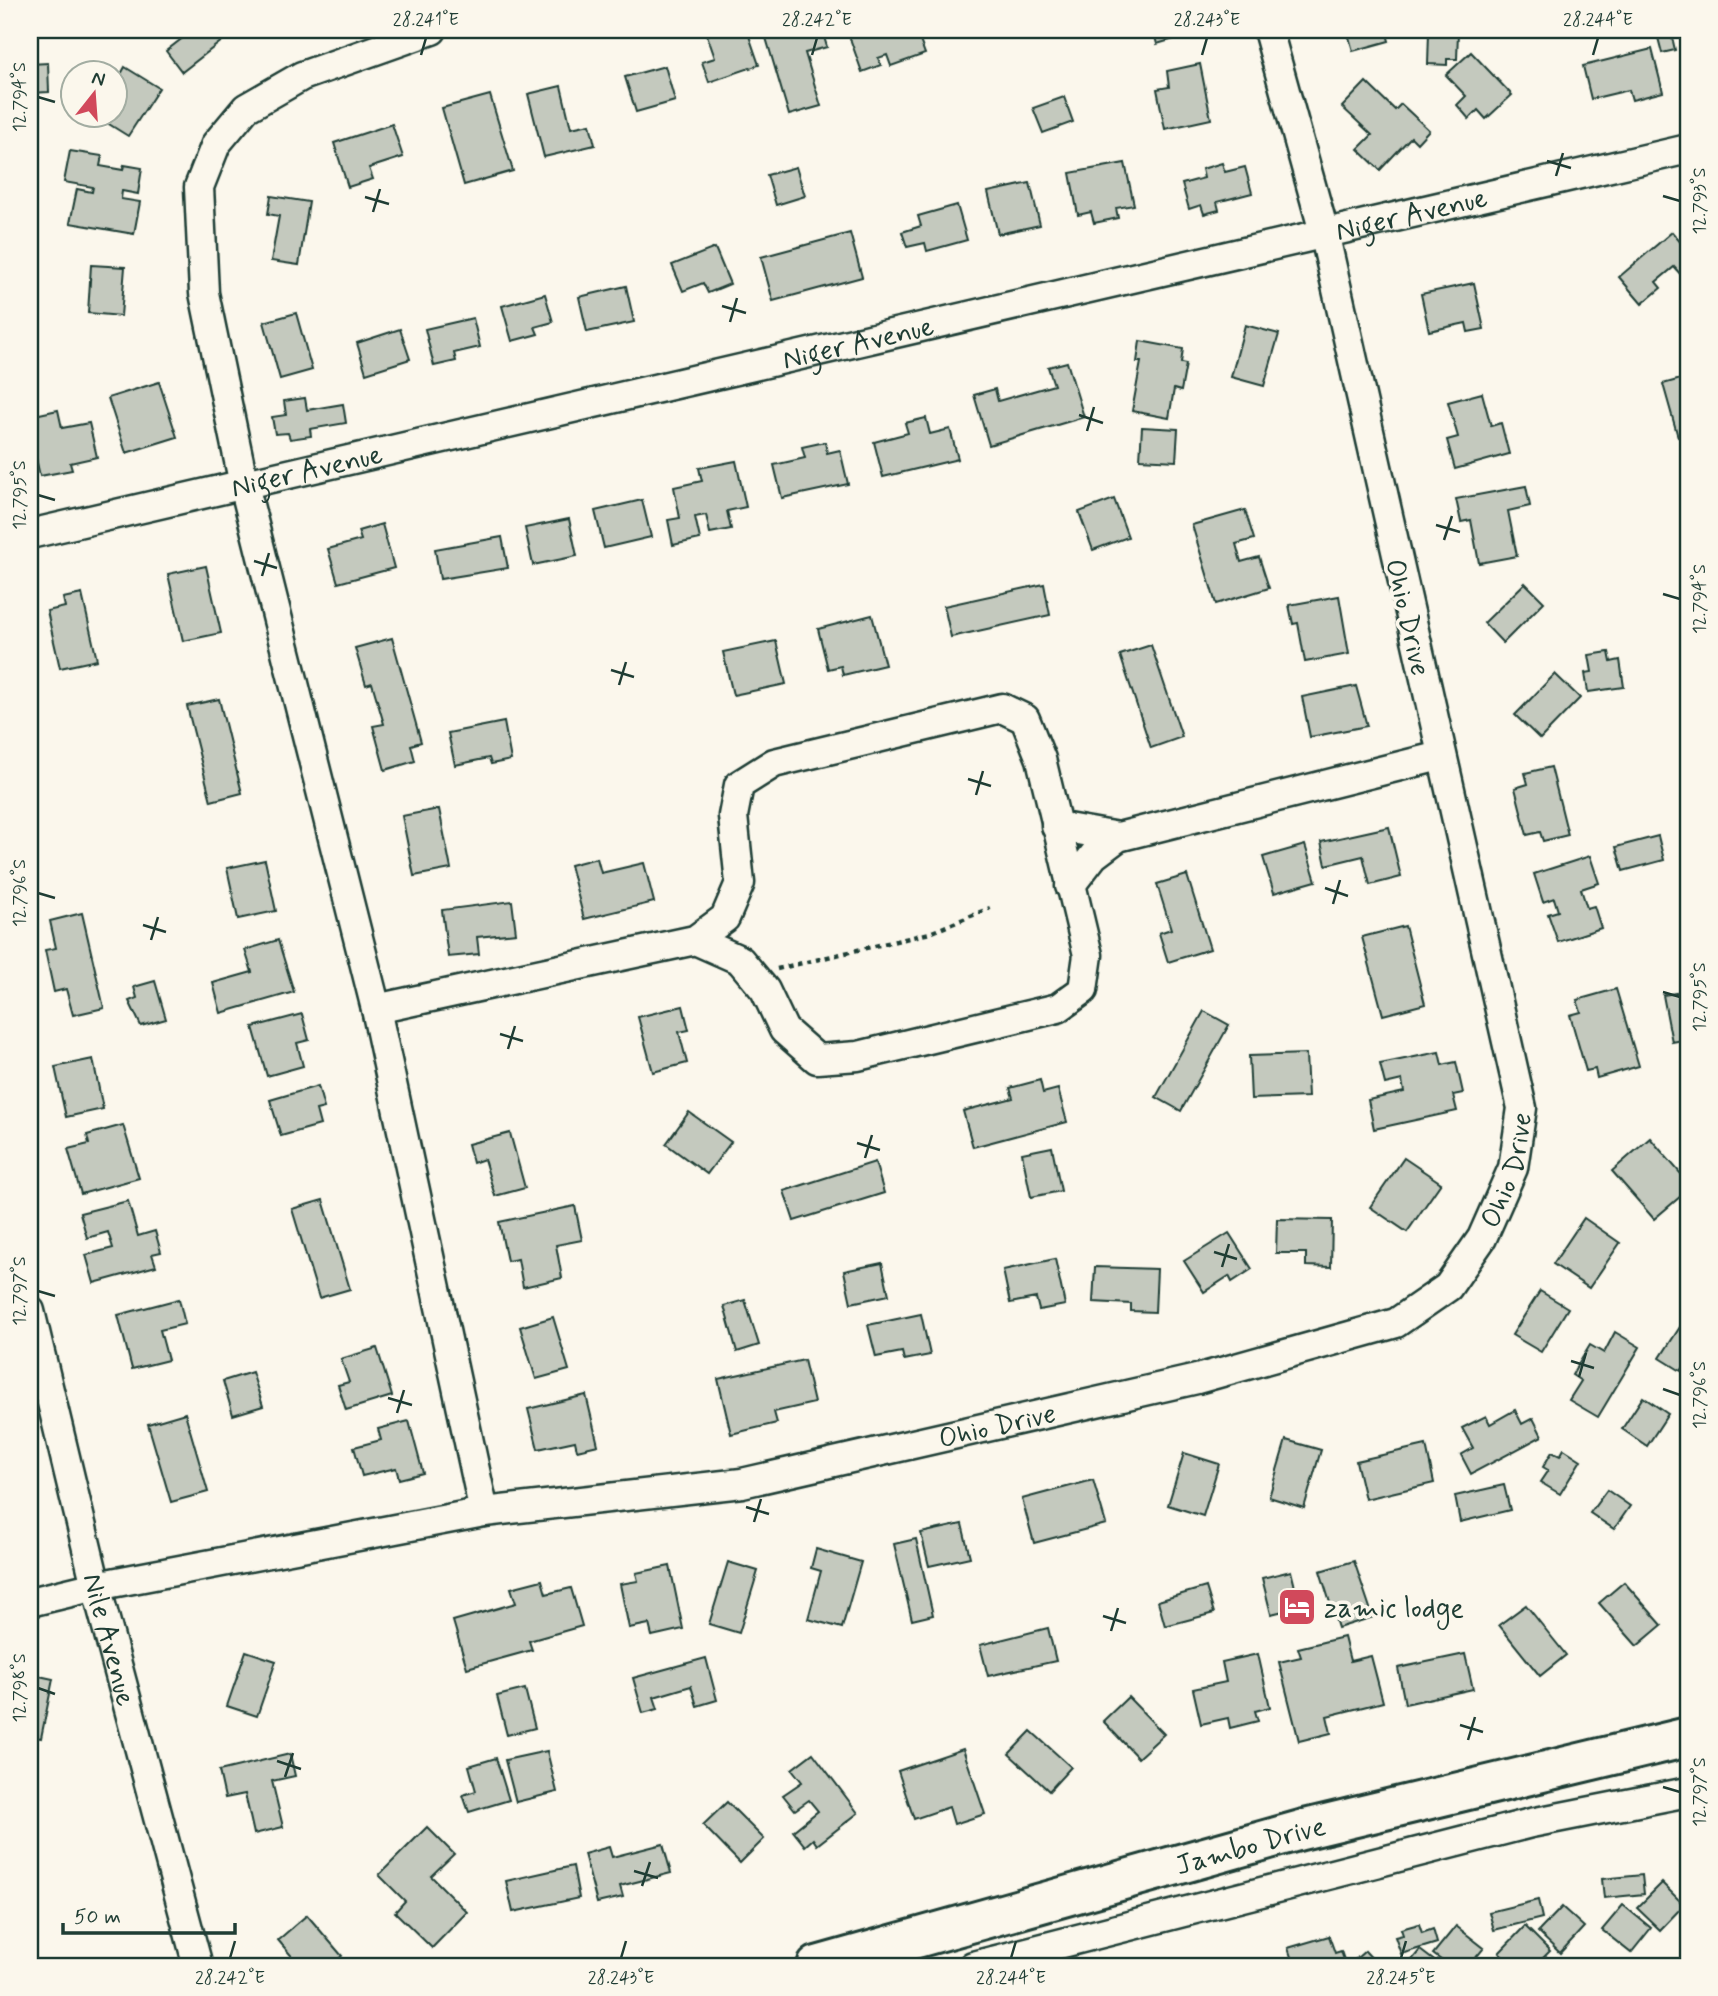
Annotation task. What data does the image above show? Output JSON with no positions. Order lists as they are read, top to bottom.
{
  "streets": {
    "main road": ["Jambo Drive"],
    "street": ["Niger Avenue", "Ohio Drive", "Nile Avenue"]
  },
  "crossings": [
    ["Niger Avenue", "Ohio Drive"],
    ["Ohio Drive", "Nile Avenue"]
  ],
  "places": {
    "hotel": ["zamic lodge"]
  },
  "scale_bar": "50 m",
  "north": "top",
  "coordinates": [
    "28.241°E",
    "28.242°E",
    "28.243°E",
    "28.244°E",
    "12.794°S",
    "12.793°S",
    "12.795°S",
    "12.796°S",
    "12.797°S",
    "12.798°S",
    "28.245°E"
  ]
}
